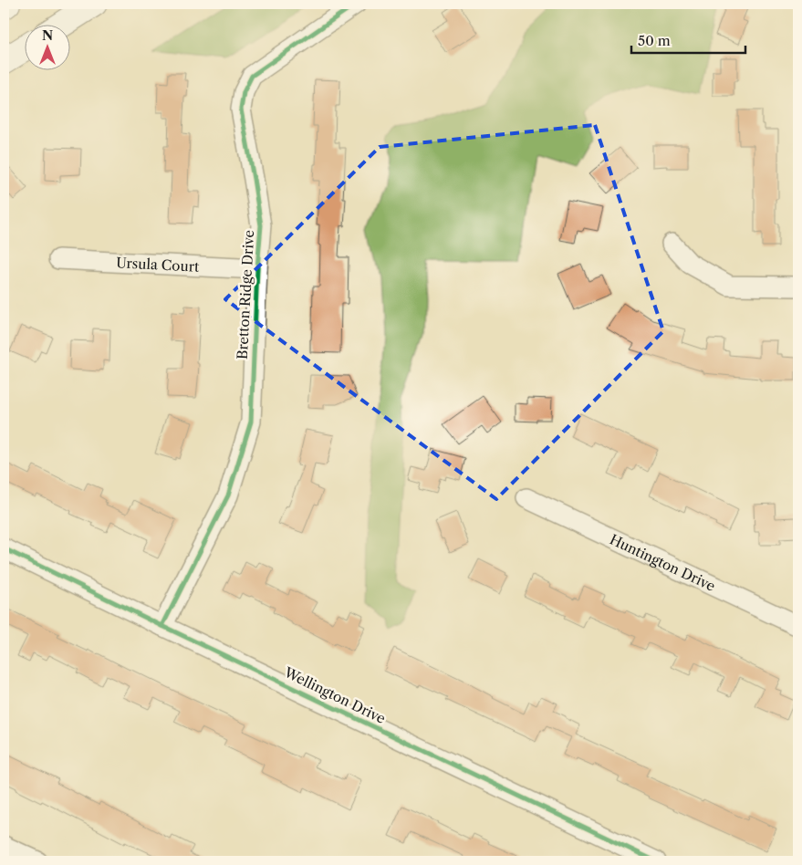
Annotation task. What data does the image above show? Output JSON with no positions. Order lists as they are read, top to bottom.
{
  "streets": {
    "street": [
      "Ursula Court",
      "Bretton Ridge Drive",
      "Huntington Drive",
      "Wellington Drive"
    ]
  },
  "crossings": [
    ["Ursula Court", "Bretton Ridge Drive"],
    ["Bretton Ridge Drive", "Wellington Drive"]
  ],
  "scale_bar": "50 m",
  "north": "top"
}
